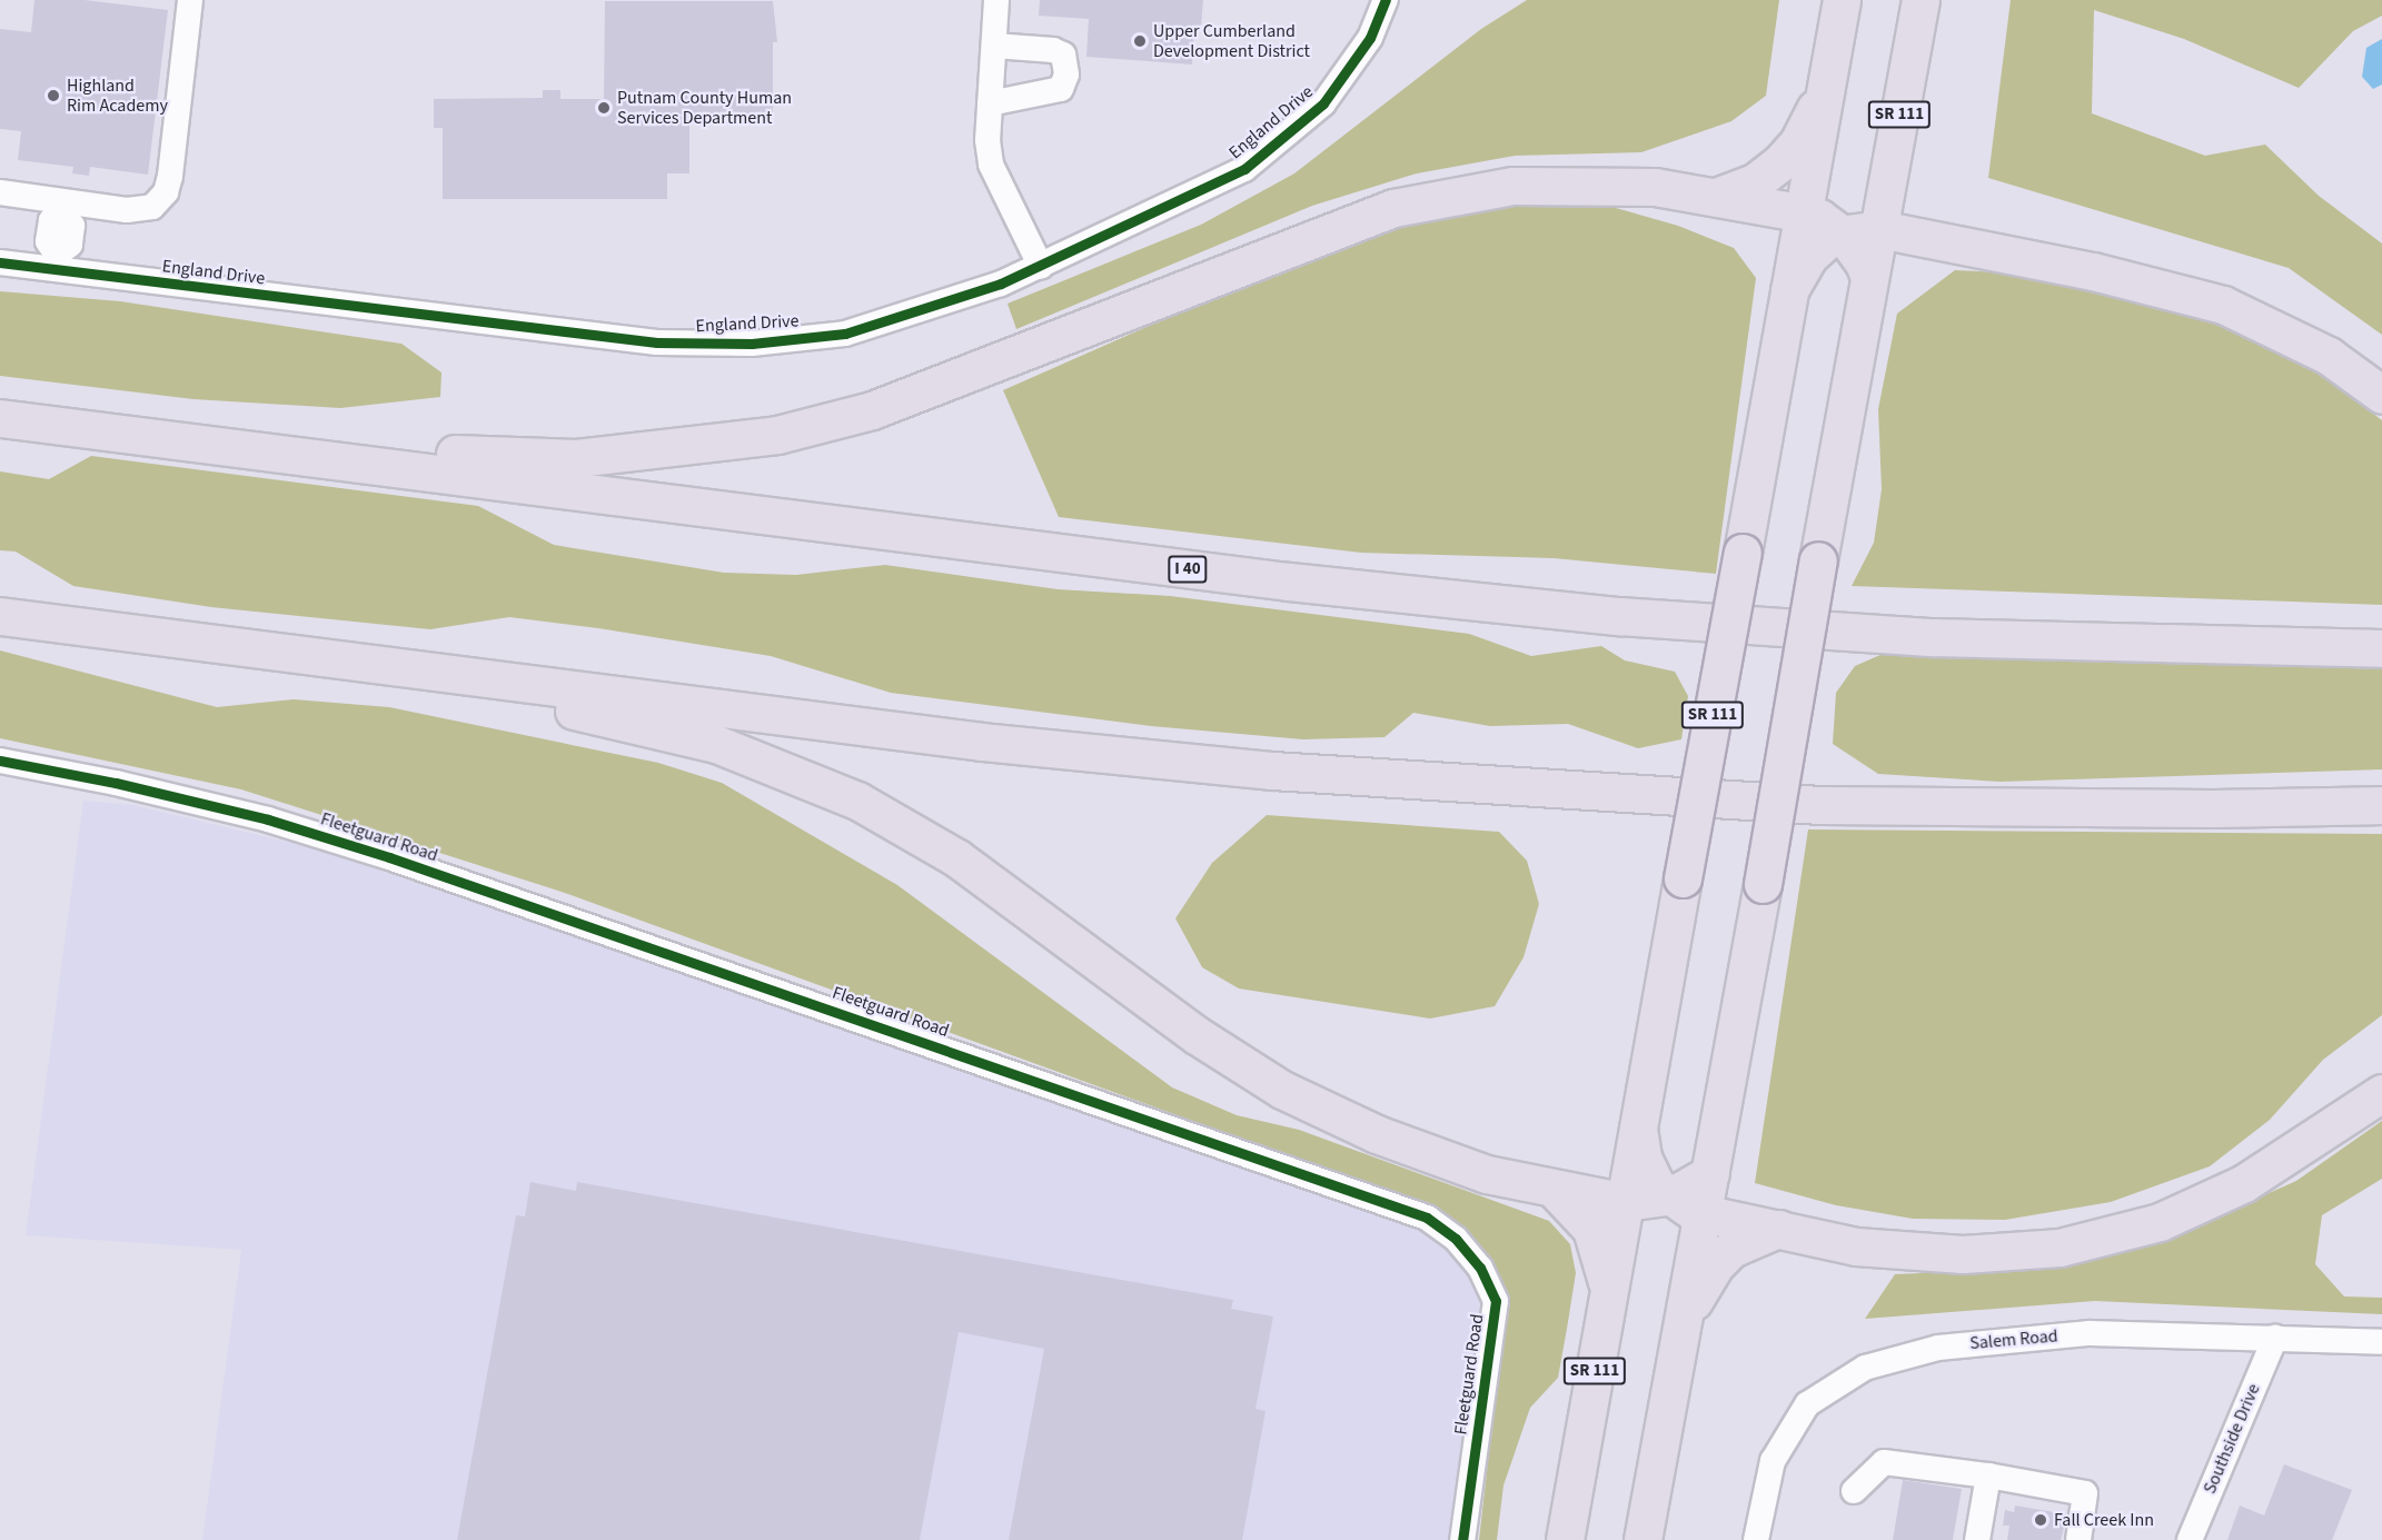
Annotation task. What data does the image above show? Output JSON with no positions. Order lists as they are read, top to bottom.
{
  "streets": {
    "highway": ["SR 111", "I 40"],
    "street": [
      "England Drive",
      "Fleetguard Road",
      "Salem Road",
      "Southside Drive"
    ]
  },
  "crossings": [
    ["Salem Road", "Southside Drive"]
  ],
  "places": [
    "Upper Cumberland Development District",
    "Highland Rim Academy",
    "Putnam County Human Services Department",
    "Fall Creek Inn"
  ]
}
